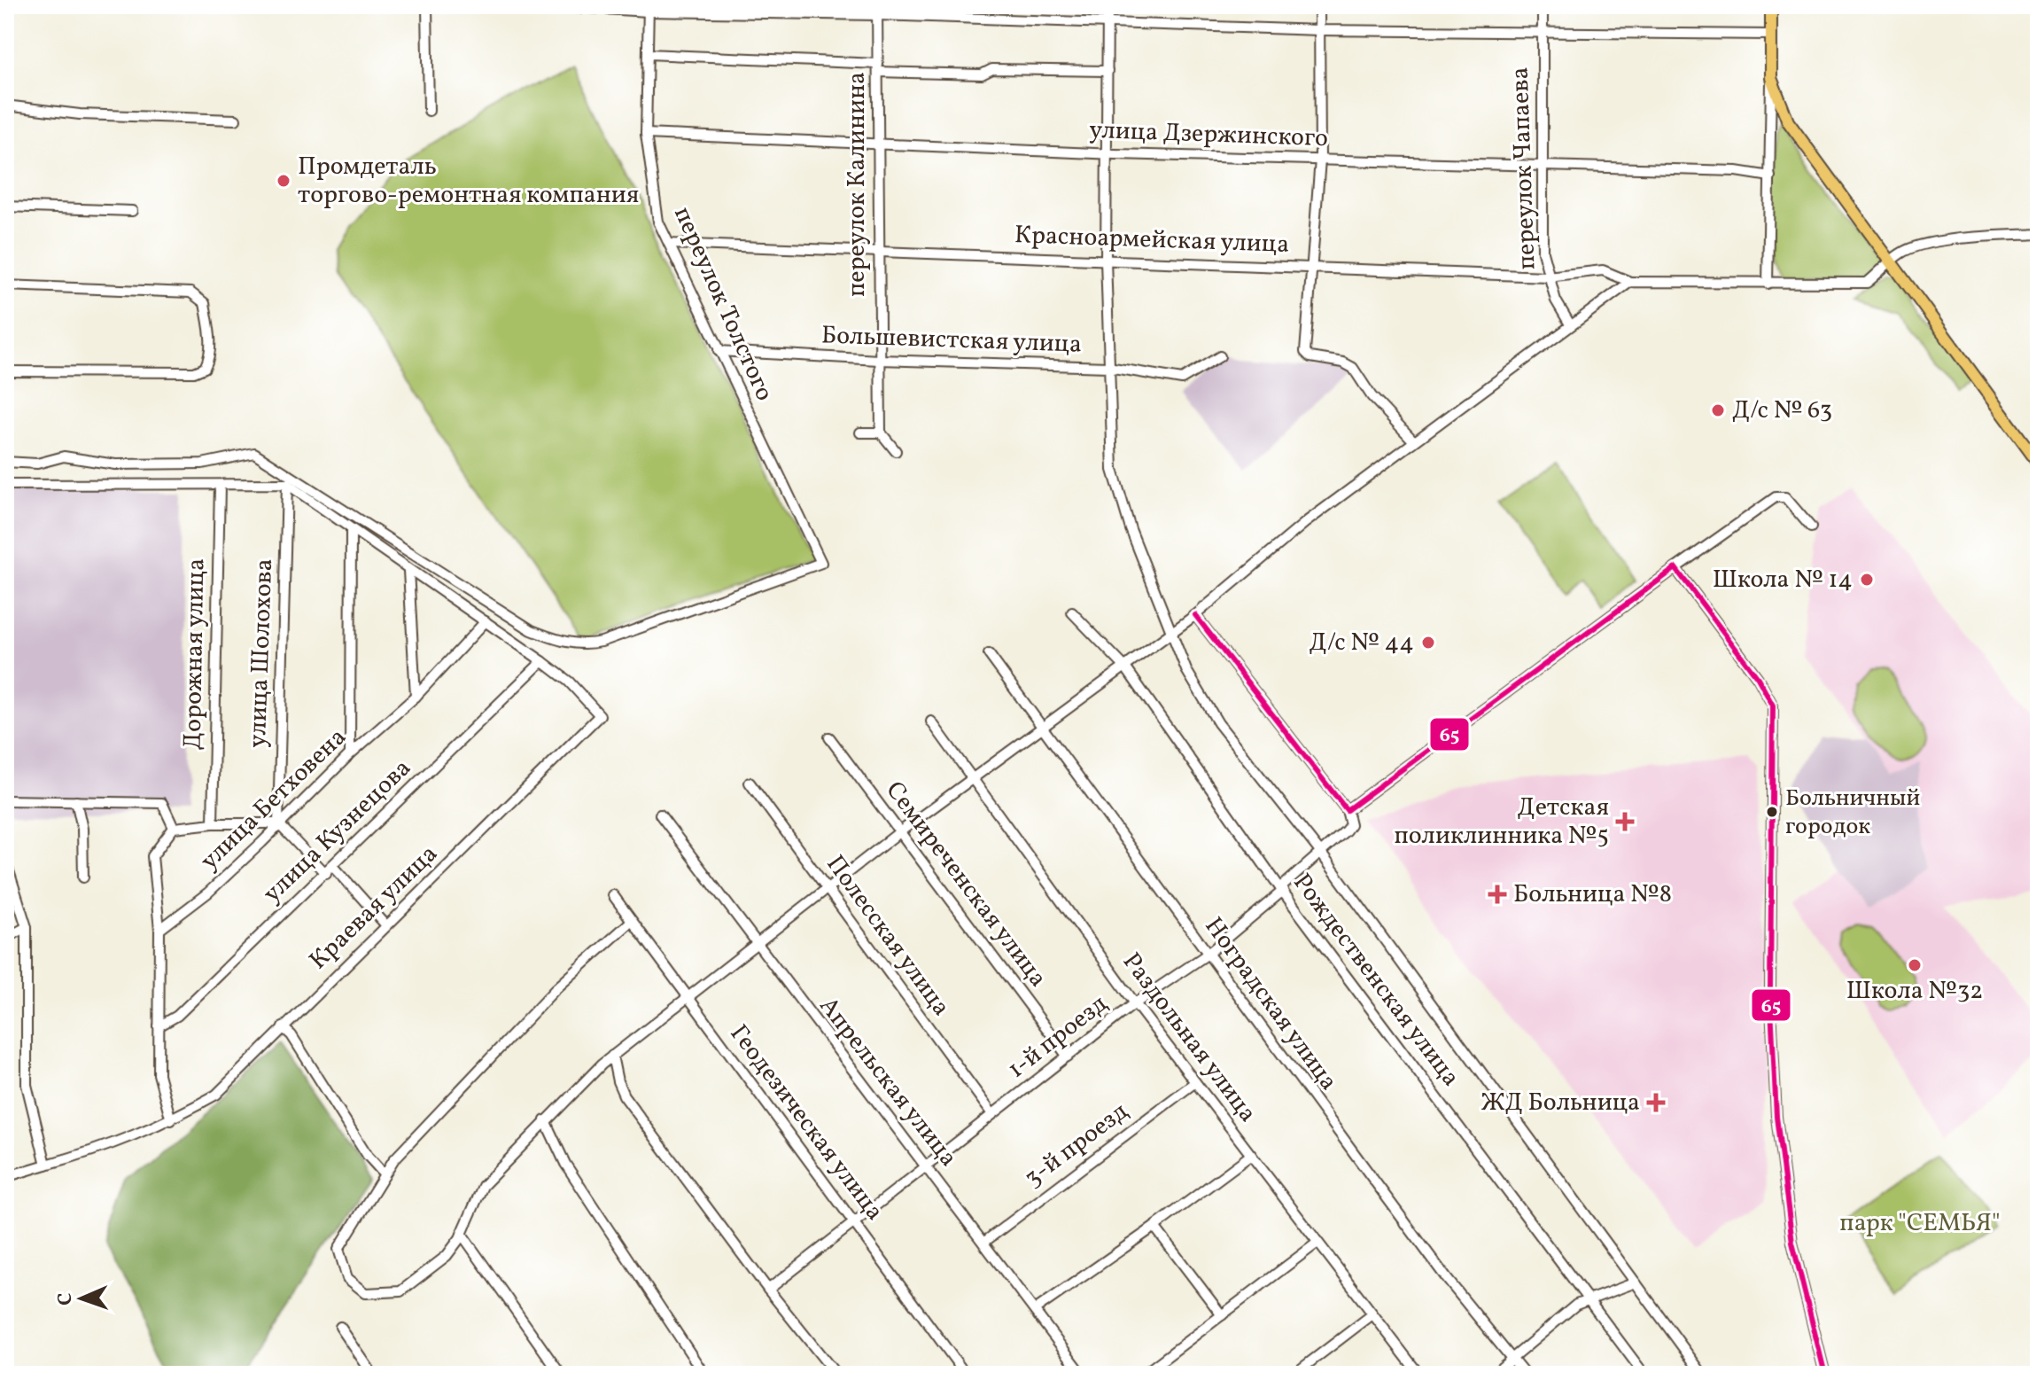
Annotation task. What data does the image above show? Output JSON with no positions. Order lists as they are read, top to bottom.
{
  "streets": {
    "street": [
      "улица Дзержинского",
      "переулок Чапаева",
      "переулок Калинина",
      "Красноармейская улица",
      "переулок Толстого",
      "Большевистская улица",
      "улица Шолохова",
      "Дорожная улица",
      "улица Бетховена",
      "улица Кузнецова",
      "Семиреченская улица",
      "Краевая улица",
      "Полесская улица",
      "Рождественская улица",
      "Ноградская улица",
      "1-й проезд",
      "Раздольная улица",
      "Апрельская улица",
      "Геодезическая улица",
      "3-й проезд"
    ]
  },
  "crossings": [
    ["улица Дзержинского", "переулок Чапаева"],
    ["улица Дзержинского", "переулок Калинина"],
    ["улица Дзержинского", "переулок Толстого"],
    ["переулок Чапаева", "Красноармейская улица"],
    ["переулок Калинина", "Красноармейская улица"],
    ["переулок Калинина", "Большевистская улица"],
    ["Красноармейская улица", "переулок Толстого"],
    ["переулок Толстого", "Большевистская улица"],
    ["улица Шолохова", "улица Бетховена"],
    ["улица Кузнецова", "Краевая улица"],
    ["Семиреченская улица", "1-й проезд"],
    ["Полесская улица", "1-й проезд"],
    ["Рождественская улица", "1-й проезд"],
    ["Ноградская улица", "1-й проезд"],
    ["1-й проезд", "Раздольная улица"],
    ["1-й проезд", "Апрельская улица"],
    ["1-й проезд", "Геодезическая улица"],
    ["Раздольная улица", "3-й проезд"],
    ["Апрельская улица", "3-й проезд"]
  ],
  "parks": ["парк \"СЕМЬЯ\""],
  "places": {
    "other": [
      "Промдеталь торгово-ремонтная компания",
      "Д/с № 63",
      "Школа № 14",
      "Д/с № 44",
      "Больничный городок",
      "Школа №32"
    ],
    "health": ["Детская поликлинника №5", "Больница №8", "ЖД Больница"]
  },
  "lines": ["transit line 65"],
  "north": "left"
}
